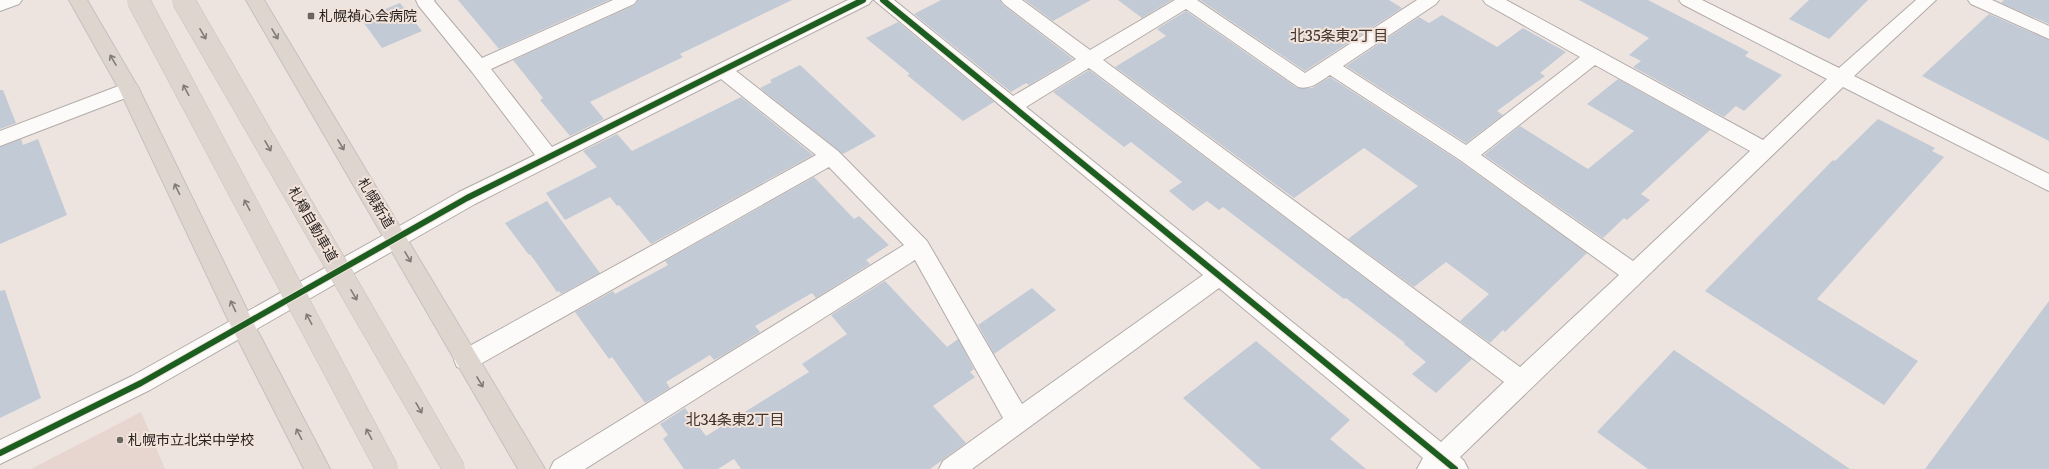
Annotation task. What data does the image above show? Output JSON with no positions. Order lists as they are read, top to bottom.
{
  "streets": {
    "highway": ["札幌新道", "札樽自動車道"]
  },
  "districts": ["北35条東2丁目", "北34条東2丁目"],
  "places": {
    "transit": ["札幌禎心会病院"],
    "other": ["札幌市立北栄中学校"]
  }
}
